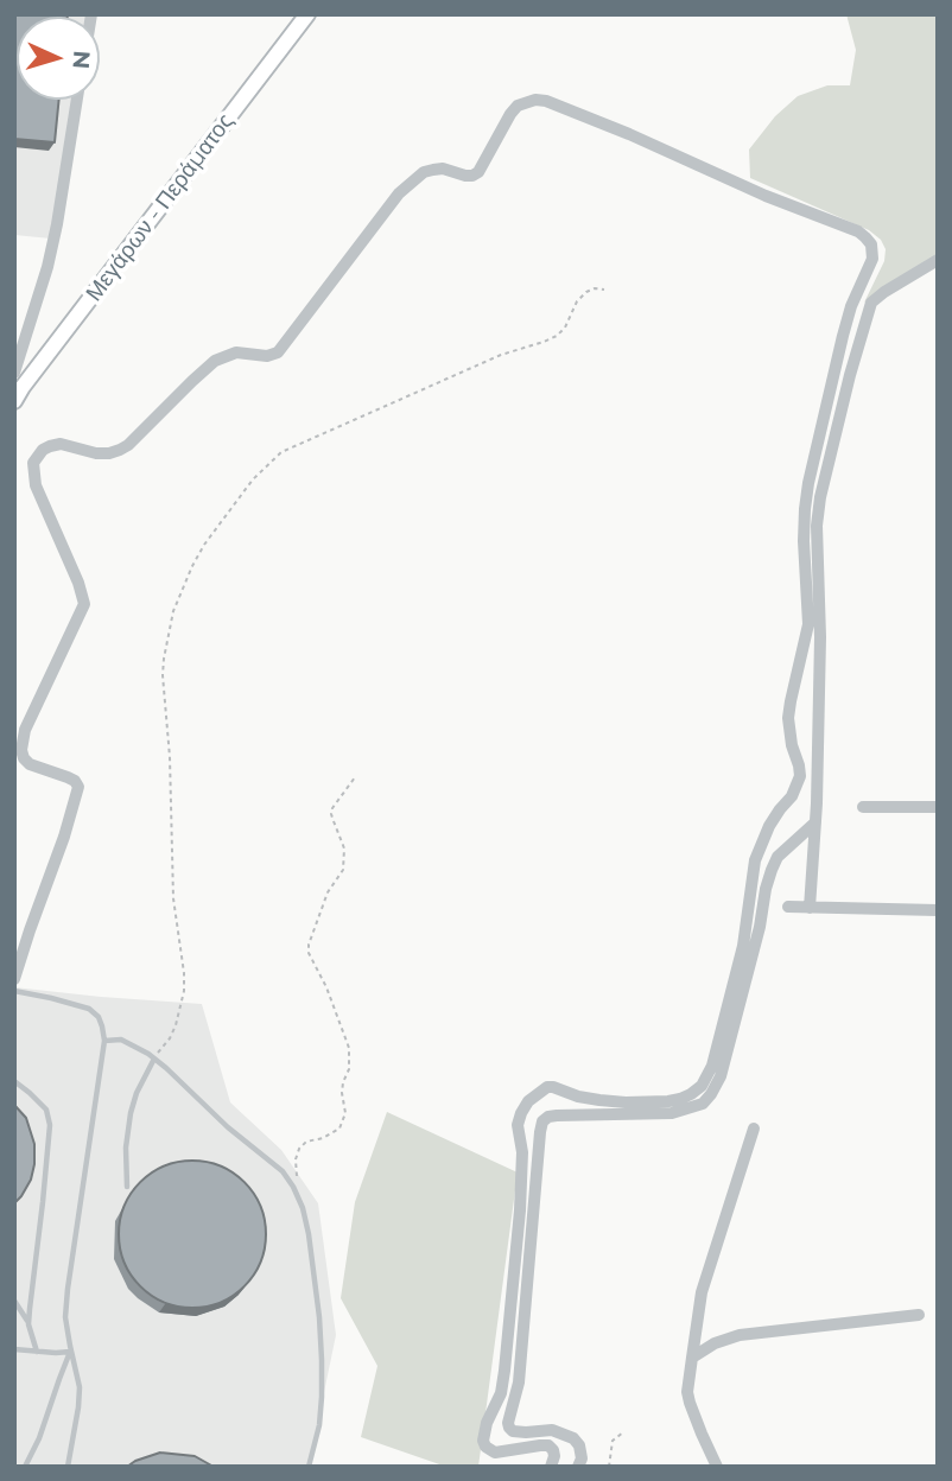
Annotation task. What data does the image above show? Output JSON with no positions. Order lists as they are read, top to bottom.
{
  "streets": {
    "main road": ["Μεγάρων - Περάματος"]
  },
  "north": "right"
}
